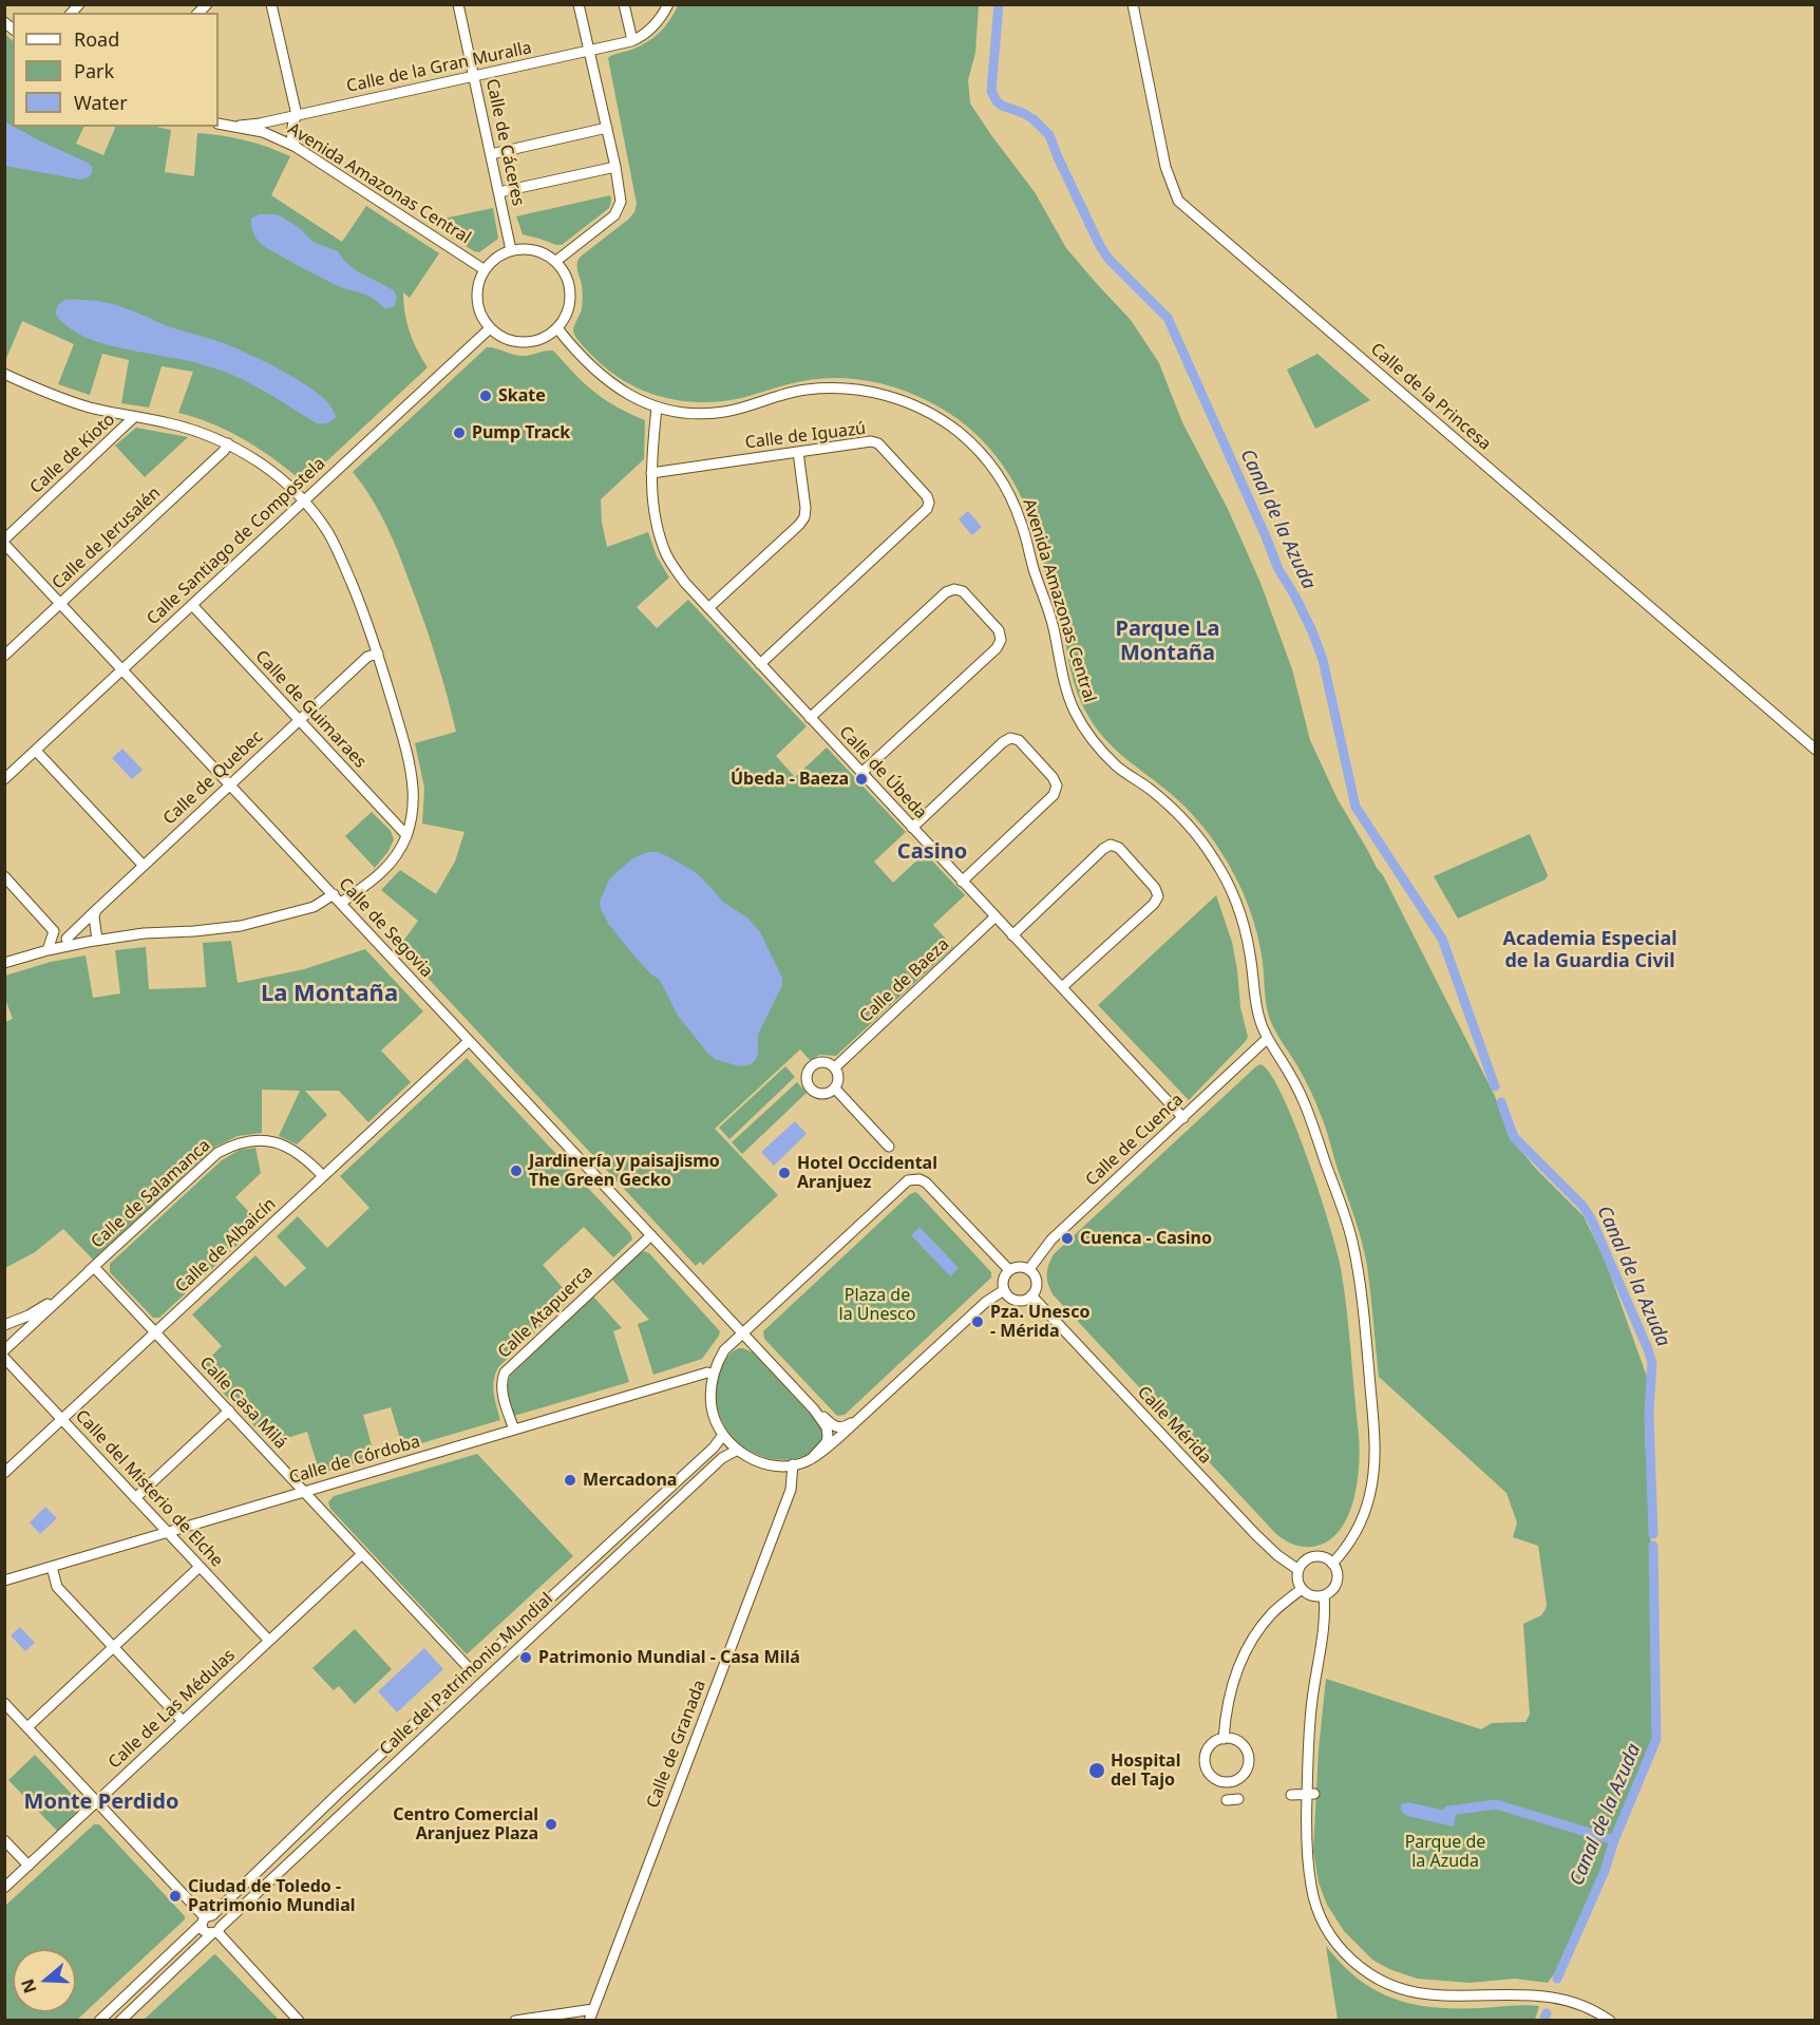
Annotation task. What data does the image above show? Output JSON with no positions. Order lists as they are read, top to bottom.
{
  "streets": {
    "street": [
      "Calle de la Gran Muralla",
      "Calle de Cáceres",
      "Avenida Amazonas Central",
      "Calle de la Princesa",
      "Calle de Iguazú",
      "Calle de Kioto",
      "Calle de Jerusalén",
      "Calle Santiago de Compostela",
      "Calle de Guimaraes",
      "Calle de Úbeda",
      "Calle de Quebec",
      "Calle de Segovia",
      "Calle de Baeza",
      "Calle de Cuenca",
      "Calle de Salamanca",
      "Calle de Albaicín",
      "Calle Atapuerca",
      "Calle Casa Milá",
      "Calle Mérida",
      "Calle de Córdoba",
      "Calle del Misterio de Elche",
      "Calle del Patrimonio Mundial",
      "Calle de Las Médulas",
      "Calle de Granada"
    ]
  },
  "crossings": [
    ["Calle de la Gran Muralla", "Calle de Cáceres"],
    ["Calle de la Gran Muralla", "Avenida Amazonas Central"],
    ["Calle de Cáceres", "Avenida Amazonas Central"],
    ["Calle de Cáceres", "Calle Santiago de Compostela"],
    ["Avenida Amazonas Central", "Calle Santiago de Compostela"],
    ["Avenida Amazonas Central", "Calle de Úbeda"],
    ["Avenida Amazonas Central", "Calle de Cuenca"],
    ["Avenida Amazonas Central", "Calle Mérida"],
    ["Calle de Iguazú", "Calle de Úbeda"],
    ["Calle de Kioto", "Calle de Segovia"],
    ["Calle de Jerusalén", "Calle de Segovia"],
    ["Calle Santiago de Compostela", "Calle de Guimaraes"],
    ["Calle Santiago de Compostela", "Calle de Segovia"],
    ["Calle de Guimaraes", "Calle de Quebec"],
    ["Calle de Úbeda", "Calle de Baeza"],
    ["Calle de Úbeda", "Calle de Cuenca"],
    ["Calle de Quebec", "Calle de Segovia"],
    ["Calle de Segovia", "Calle de Albaicín"],
    ["Calle de Segovia", "Calle Atapuerca"],
    ["Calle de Cuenca", "Calle Mérida"],
    ["Calle de Salamanca", "Calle de Albaicín"],
    ["Calle de Salamanca", "Calle Casa Milá"],
    ["Calle de Albaicín", "Calle Casa Milá"],
    ["Calle de Albaicín", "Calle del Misterio de Elche"],
    ["Calle Atapuerca", "Calle de Córdoba"],
    ["Calle Casa Milá", "Calle de Córdoba"],
    ["Calle Casa Milá", "Calle del Patrimonio Mundial"],
    ["Calle Casa Milá", "Calle de Las Médulas"],
    ["Calle de Córdoba", "Calle del Misterio de Elche"],
    ["Calle de Córdoba", "Calle del Patrimonio Mundial"],
    ["Calle de Córdoba", "Calle de Granada"],
    ["Calle del Misterio de Elche", "Calle de Las Médulas"],
    ["Calle del Patrimonio Mundial", "Calle de Granada"]
  ],
  "districts": [
    "Parque La Montaña",
    "Casino",
    "Academia Especial de la Guardia Civil",
    "La Montaña",
    "Monte Perdido"
  ],
  "water": ["Canal de la Azuda"],
  "parks": ["Plaza de la Unesco", "Parque de la Azuda"],
  "places": [
    "Skate",
    "Pump Track",
    "Úbeda - Baeza",
    "Jardinería y paisajismo The Green Gecko",
    "Hotel Occidental Aranjuez",
    "Cuenca - Casino",
    "Pza. Unesco - Mérida",
    "Mercadona",
    "Patrimonio Mundial - Casa Milá",
    "Hospital del Tajo",
    "Centro Comercial Aranjuez Plaza",
    "Ciudad de Toledo - Patrimonio Mundial"
  ],
  "legend": ["Road", "Park", "Water"],
  "north": "left"
}
